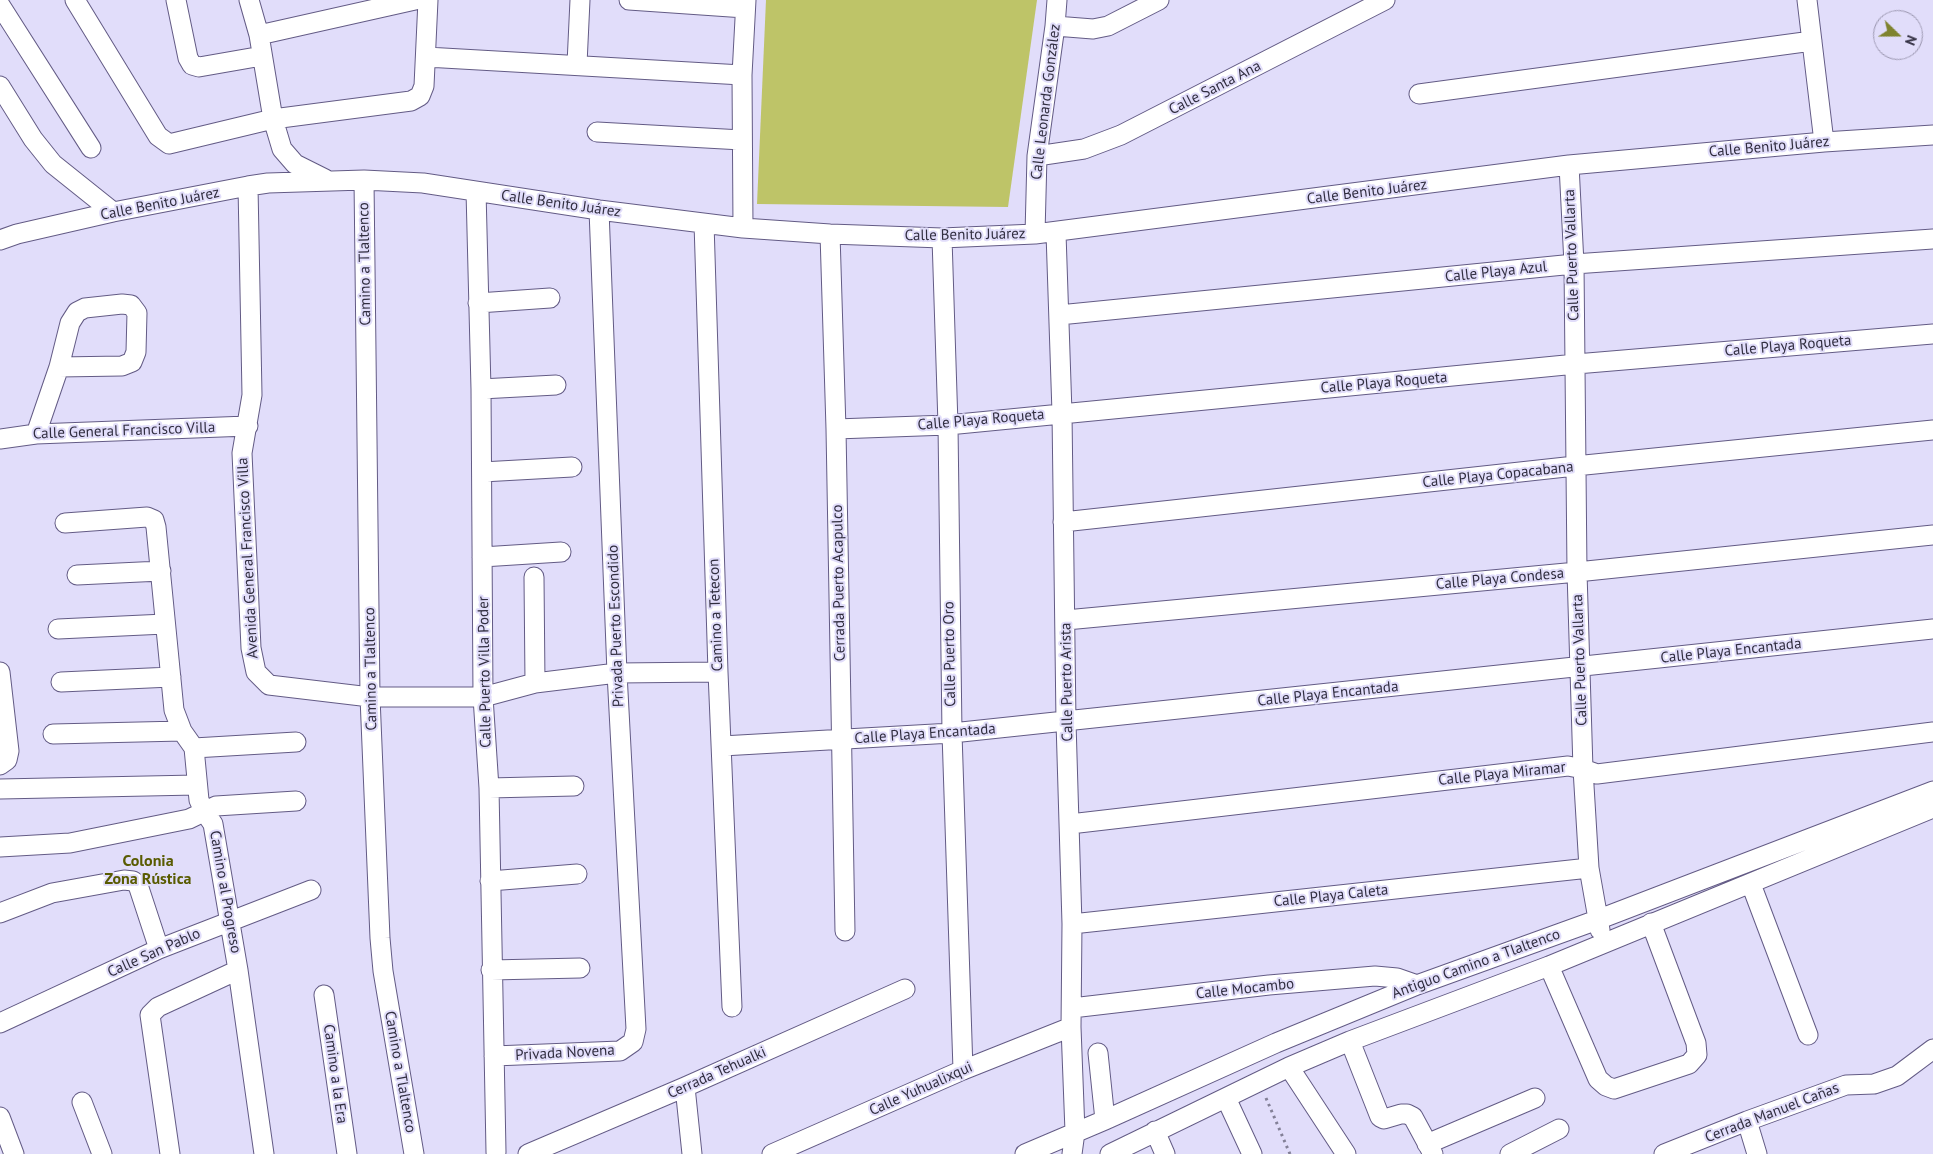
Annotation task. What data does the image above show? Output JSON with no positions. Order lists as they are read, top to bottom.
{
  "streets": {
    "street": [
      "Calle Santa Ana",
      "Calle Leonarda González",
      "Calle Benito Juárez",
      "Calle Puerto Vallarta",
      "Camino a Tlaltenco",
      "Calle Playa Azul",
      "Calle Playa Roqueta",
      "Calle General Francisco Villa",
      "Calle Playa Copacabana",
      "Avenida General Francisco Villa",
      "Calle Playa Condesa",
      "Cerrada Puerto Acapulco",
      "Camino a Tetecon",
      "Privada Puerto Escondido",
      "Calle Playa Encantada",
      "Calle Puerto Oro",
      "Calle Puerto Villa Poder",
      "Calle Puerto Arista",
      "Calle Playa Miramar",
      "Camino al Progreso",
      "Calle Playa Caleta",
      "Calle San Pablo",
      "Antiguo Camino a Tlaltenco",
      "Calle Mocambo",
      "Privada Novena",
      "Cerrada Tehualki",
      "Camino a la Era",
      "Calle Yuhualixqui",
      "Cerrada Manuel Cañas"
    ]
  },
  "crossings": [
    ["Calle Santa Ana", "Calle Leonarda González"],
    ["Calle Leonarda González", "Calle Benito Juárez"],
    ["Calle Benito Juárez", "Calle Puerto Vallarta"],
    ["Calle Benito Juárez", "Camino a Tlaltenco"],
    ["Calle Benito Juárez", "Avenida General Francisco Villa"],
    ["Calle Benito Juárez", "Cerrada Puerto Acapulco"],
    ["Calle Benito Juárez", "Camino a Tetecon"],
    ["Calle Benito Juárez", "Privada Puerto Escondido"],
    ["Calle Benito Juárez", "Calle Puerto Oro"],
    ["Calle Benito Juárez", "Calle Puerto Villa Poder"],
    ["Calle Benito Juárez", "Calle Puerto Arista"],
    ["Calle Puerto Vallarta", "Calle Playa Azul"],
    ["Calle Puerto Vallarta", "Calle Playa Roqueta"],
    ["Calle Puerto Vallarta", "Calle Playa Copacabana"],
    ["Calle Puerto Vallarta", "Calle Playa Condesa"],
    ["Calle Puerto Vallarta", "Calle Playa Encantada"],
    ["Calle Puerto Vallarta", "Calle Playa Miramar"],
    ["Calle Puerto Vallarta", "Calle Playa Caleta"],
    ["Calle Puerto Vallarta", "Antiguo Camino a Tlaltenco"],
    ["Camino a Tlaltenco", "Avenida General Francisco Villa"],
    ["Calle Playa Azul", "Calle Puerto Arista"],
    ["Calle Playa Roqueta", "Cerrada Puerto Acapulco"],
    ["Calle Playa Roqueta", "Calle Puerto Oro"],
    ["Calle Playa Roqueta", "Calle Puerto Arista"],
    ["Calle General Francisco Villa", "Avenida General Francisco Villa"],
    ["Calle Playa Copacabana", "Calle Puerto Arista"],
    ["Calle Playa Condesa", "Calle Puerto Arista"],
    ["Cerrada Puerto Acapulco", "Calle Playa Encantada"],
    ["Camino a Tetecon", "Calle Playa Encantada"],
    ["Privada Puerto Escondido", "Privada Novena"],
    ["Calle Playa Encantada", "Calle Puerto Oro"],
    ["Calle Playa Encantada", "Calle Puerto Arista"],
    ["Calle Puerto Oro", "Calle Yuhualixqui"],
    ["Calle Puerto Villa Poder", "Privada Novena"],
    ["Calle Puerto Arista", "Calle Playa Miramar"],
    ["Calle Puerto Arista", "Calle Playa Caleta"],
    ["Calle Puerto Arista", "Antiguo Camino a Tlaltenco"],
    ["Calle Puerto Arista", "Calle Mocambo"],
    ["Calle Puerto Arista", "Calle Yuhualixqui"],
    ["Camino al Progreso", "Calle San Pablo"],
    ["Antiguo Camino a Tlaltenco", "Calle Mocambo"],
    ["Calle Mocambo", "Calle Yuhualixqui"]
  ],
  "districts": ["Colonia Zona Rústica"],
  "north": "right"
}
